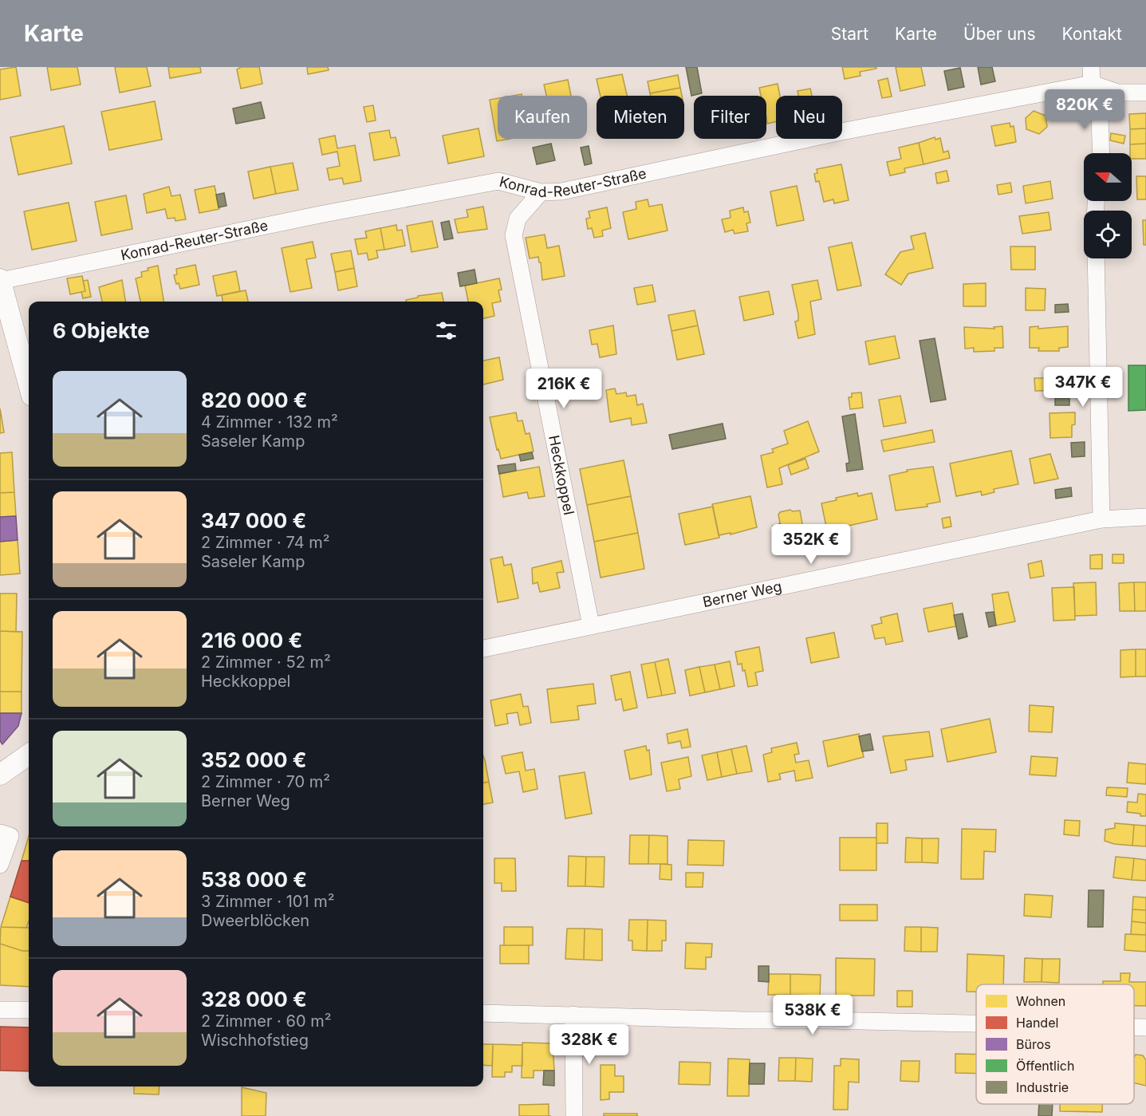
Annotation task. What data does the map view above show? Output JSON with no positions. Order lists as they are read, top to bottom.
{
  "streets": {
    "street": ["Konrad-Reuter-Straße", "Heckkoppel", "Berner Weg"]
  },
  "crossings": [
    ["Konrad-Reuter-Straße", "Heckkoppel"],
    ["Heckkoppel", "Berner Weg"]
  ],
  "legend": [
    "Wohnen",
    "Handel",
    "Büros",
    "Öffentlich",
    "Industrie"
  ],
  "north": "left",
  "page": {
    "header": "Karte",
    "nav": [
      "Start",
      "Karte",
      "Über uns",
      "Kontakt"
    ],
    "price": [
      "820K €",
      "347K €",
      "216K €",
      "352K €",
      "538K €",
      "328K €"
    ],
    "chip": [
      "Kaufen",
      "Mieten",
      "Filter",
      "Neu"
    ],
    "heading": "6 Objekte",
    "list": [
      {
        "name": "820 000 €",
        "note": "4 Zimmer · 132 m² · Saseler Kamp"
      },
      {
        "name": "347 000 €",
        "note": "2 Zimmer · 74 m² · Saseler Kamp"
      },
      {
        "name": "216 000 €",
        "note": "2 Zimmer · 52 m² · Heckkoppel"
      },
      {
        "name": "352 000 €",
        "note": "2 Zimmer · 70 m² · Berner Weg"
      },
      {
        "name": "538 000 €",
        "note": "3 Zimmer · 101 m² · Dweerblöcken"
      },
      {
        "name": "328 000 €",
        "note": "2 Zimmer · 60 m² · Wischhofstieg"
      }
    ]
  }
}
